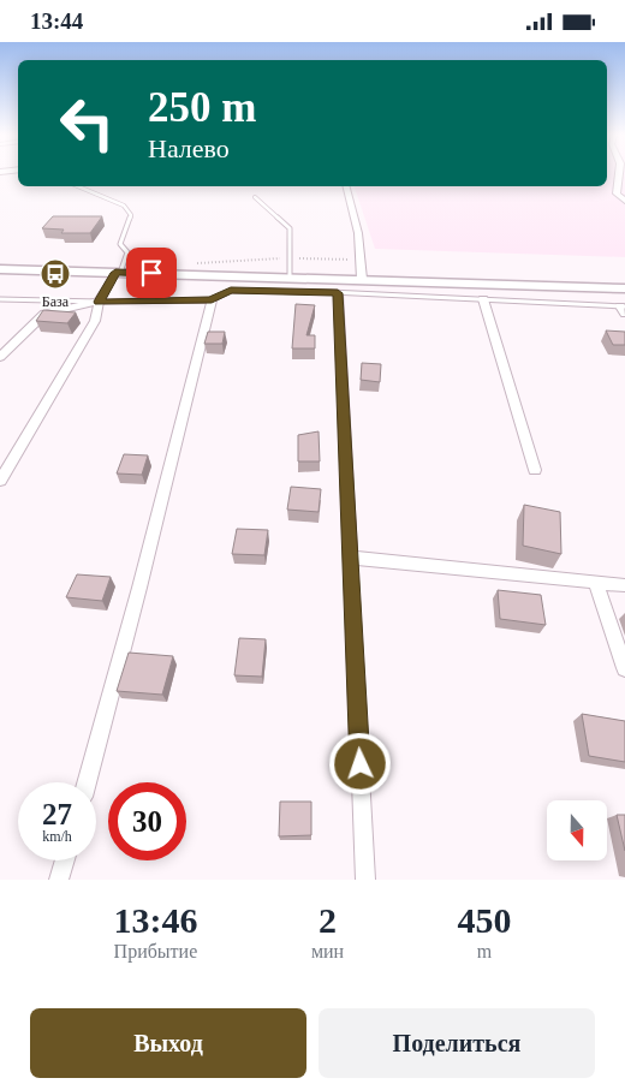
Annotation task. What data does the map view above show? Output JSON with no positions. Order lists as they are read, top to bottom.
{
  "places": {
    "bus stop": ["База"]
  },
  "north": "bottom",
  "page": {
    "status": "13:44",
    "turn": ["250 m", "Налево"],
    "speed": "27 km/h",
    "limit": "30",
    "eta": [
      "13:46",
      "Прибытие",
      "2",
      "мин",
      "450",
      "m"
    ],
    "buttons": ["Выход", "Поделиться"]
  }
}
